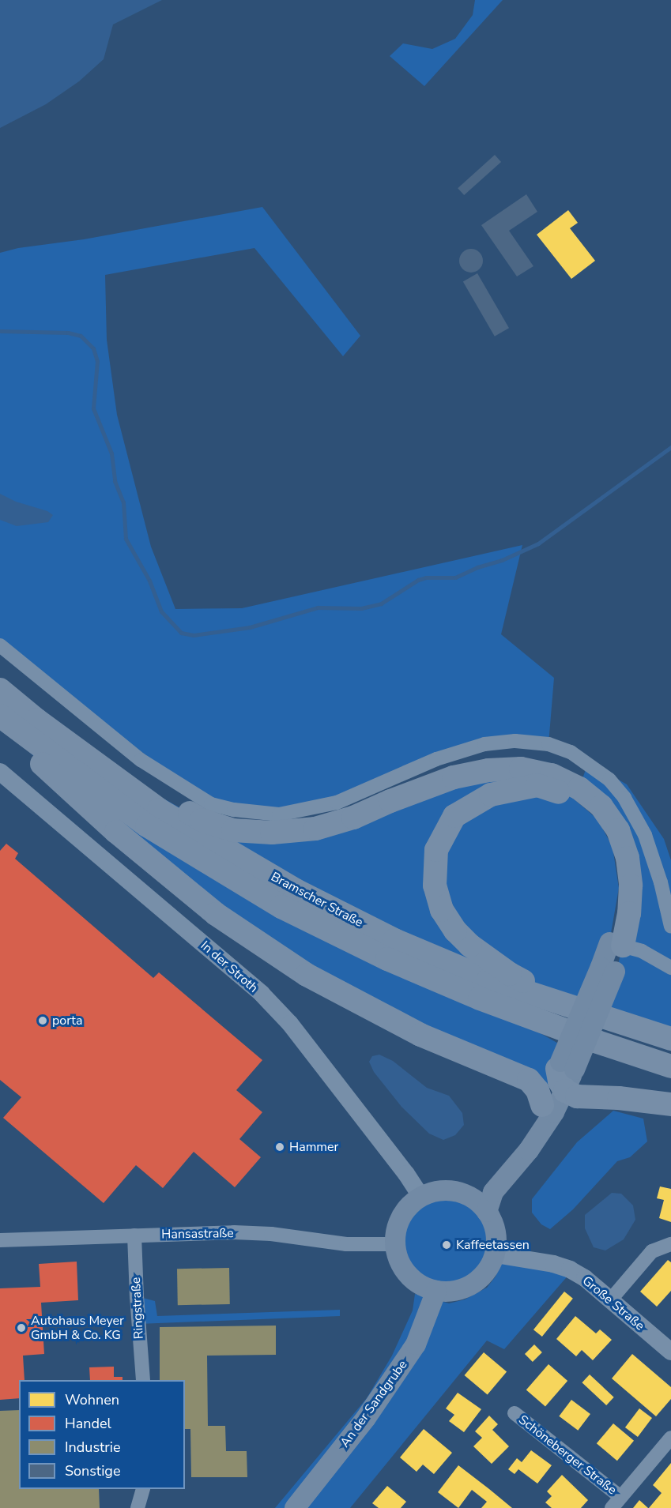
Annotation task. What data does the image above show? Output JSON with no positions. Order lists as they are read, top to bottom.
{
  "streets": {
    "highway": ["Bramscher Straße"],
    "main road": ["An der Sandgrube"],
    "street": [
      "In der Stroth",
      "Hansastraße",
      "Große Straße",
      "Ringstraße",
      "Schöneberger Straße"
    ]
  },
  "crossings": [
    ["In der Stroth", "Hansastraße"],
    ["In der Stroth", "Große Straße"],
    ["In der Stroth", "An der Sandgrube"],
    ["Hansastraße", "Große Straße"],
    ["Hansastraße", "Ringstraße"],
    ["Hansastraße", "An der Sandgrube"],
    ["Große Straße", "An der Sandgrube"]
  ],
  "places": [
    "porta",
    "Hammer",
    "Kaffeetassen",
    "Autohaus Meyer GmbH & Co. KG"
  ],
  "legend": [
    "Wohnen",
    "Handel",
    "Industrie",
    "Sonstige"
  ]
}
